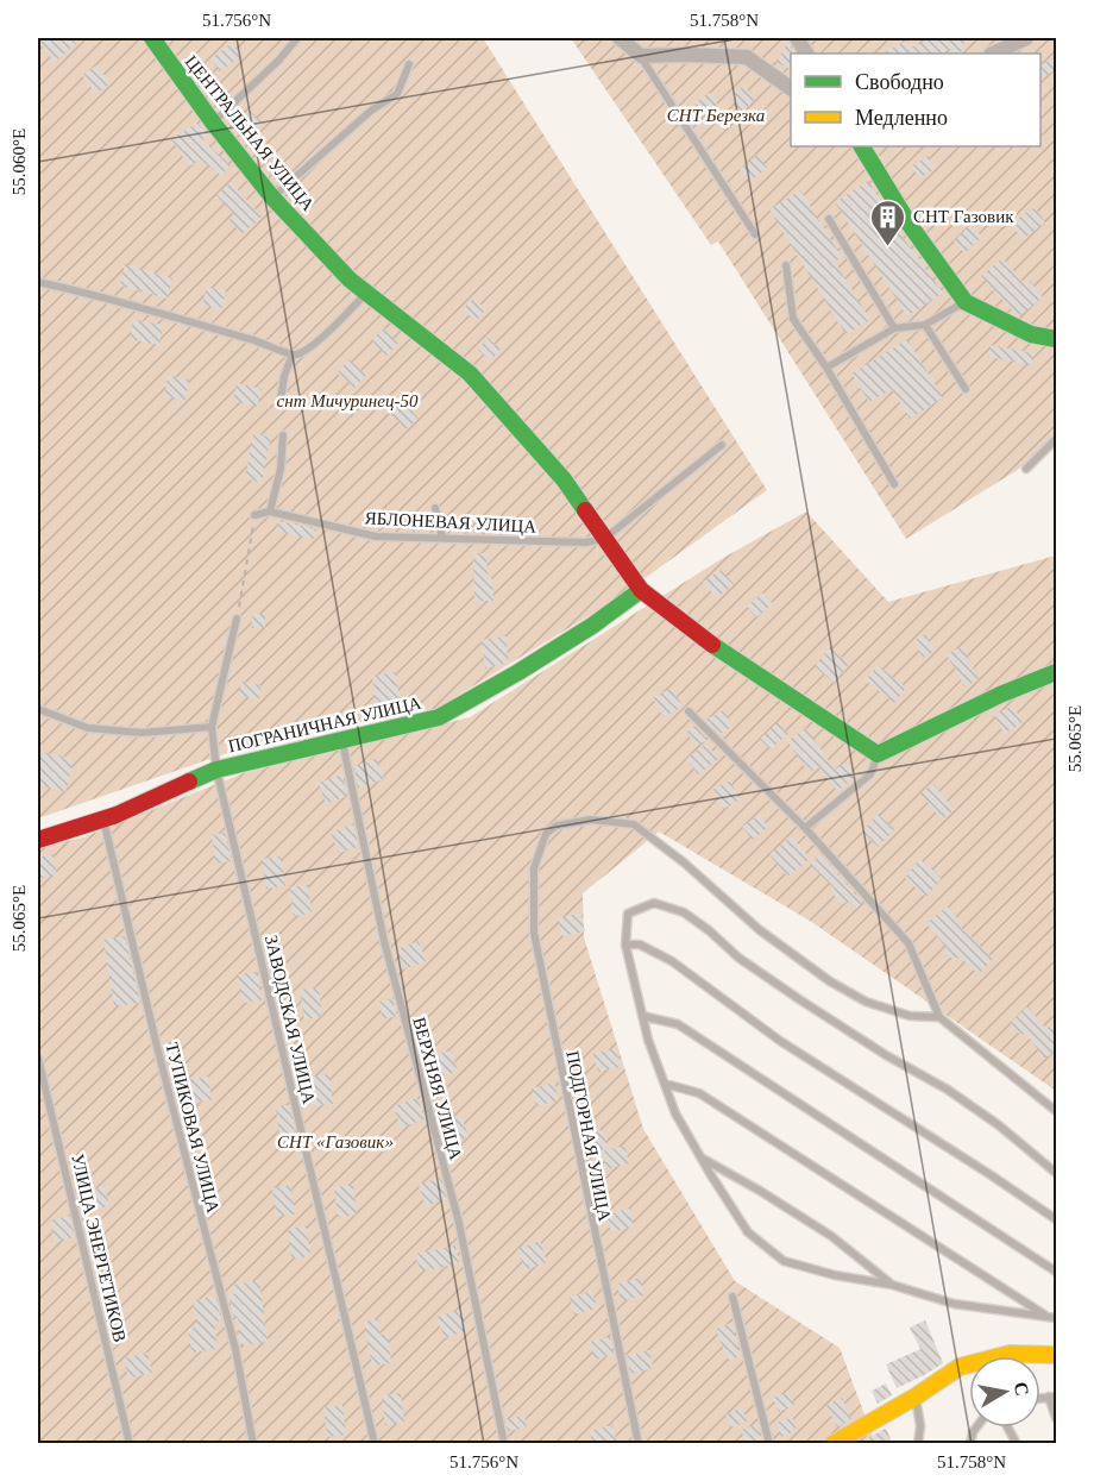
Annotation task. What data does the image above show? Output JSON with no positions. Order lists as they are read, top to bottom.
{
  "streets": {
    "street": ["ЦЕНТРАЛЬНАЯ УЛИЦА", "ПОГРАНИЧНАЯ УЛИЦА"],
    "lane": [
      "ЯБЛОНЕВАЯ УЛИЦА",
      "ЗАВОДСКАЯ УЛИЦА",
      "ВЕРХНЯЯ УЛИЦА",
      "ТУПИКОВАЯ УЛИЦА",
      "ПОДГОРНАЯ УЛИЦА",
      "УЛИЦА ЭНЕРГЕТИКОВ"
    ]
  },
  "crossings": [
    ["ЦЕНТРАЛЬНАЯ УЛИЦА", "ЯБЛОНЕВАЯ УЛИЦА"],
    ["ЦЕНТРАЛЬНАЯ УЛИЦА", "ПОГРАНИЧНАЯ УЛИЦА"],
    ["ПОГРАНИЧНАЯ УЛИЦА", "ЗАВОДСКАЯ УЛИЦА"],
    ["ПОГРАНИЧНАЯ УЛИЦА", "ВЕРХНЯЯ УЛИЦА"],
    ["ПОГРАНИЧНАЯ УЛИЦА", "ТУПИКОВАЯ УЛИЦА"]
  ],
  "parks": ["СНТ Березка", "снт Мичуринец-50", "СНТ «Газовик»"],
  "places": {
    "building": ["СНТ Газовик"]
  },
  "legend": ["Свободно", "Медленно"],
  "north": "right",
  "coordinates": [
    "51.756°N",
    "51.758°N",
    "55.060°E",
    "55.065°E"
  ]
}
